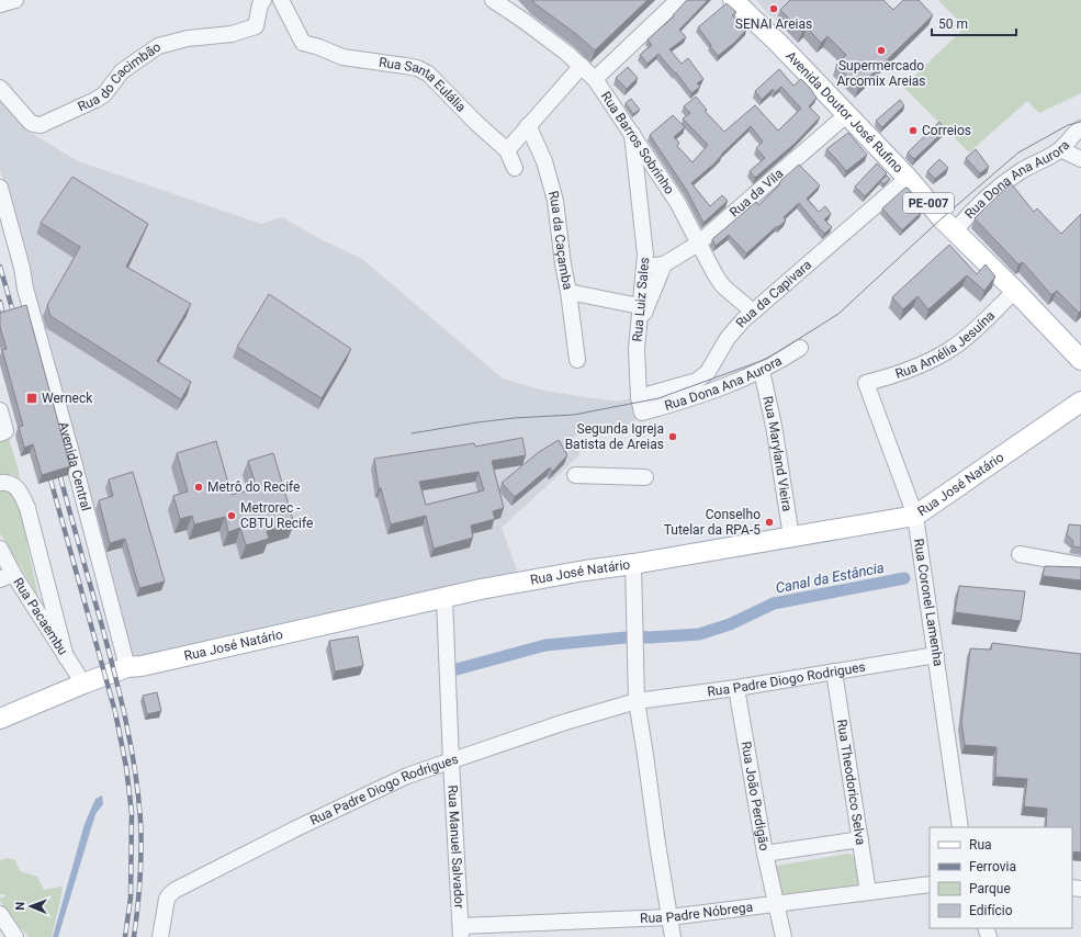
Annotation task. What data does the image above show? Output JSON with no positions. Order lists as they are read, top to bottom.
{
  "streets": {
    "main road": ["Avenida Doutor José Rufino", "PE-007", "Rua José Natário"],
    "street": [
      "Rua do Cacimbão",
      "Rua Santa Eulália",
      "Rua Barros Sobrinho",
      "Rua Dona Ana Aurora",
      "Rua da Vila",
      "Rua da Caçamba",
      "Rua da Capivara",
      "Rua Luiz Sales",
      "Rua Amélia Jesuína",
      "Rua Maryland Vieira",
      "Avenida Central",
      "Rua Coronel Lamenha",
      "Rua Pacaembu",
      "Rua Padre Diogo Rodrigues",
      "Rua Theodorico Selva",
      "Rua João Perdigão",
      "Rua Manuel Salvador",
      "Rua Padre Nóbrega"
    ]
  },
  "crossings": [
    ["Avenida Doutor José Rufino", "Rua Dona Ana Aurora"],
    ["Avenida Doutor José Rufino", "Rua da Vila"],
    ["Avenida Doutor José Rufino", "Rua da Capivara"],
    ["Avenida Doutor José Rufino", "Rua Amélia Jesuína"],
    ["Rua Barros Sobrinho", "Rua da Vila"],
    ["Rua Barros Sobrinho", "Rua da Capivara"],
    ["Rua Barros Sobrinho", "Rua Luiz Sales"],
    ["Rua Dona Ana Aurora", "Rua Luiz Sales"],
    ["Rua Dona Ana Aurora", "Rua Maryland Vieira"],
    ["Rua da Vila", "Rua Luiz Sales"],
    ["Rua da Capivara", "Rua Luiz Sales"],
    ["Rua Amélia Jesuína", "Rua Coronel Lamenha"],
    ["Rua Maryland Vieira", "Rua José Natário"],
    ["Avenida Central", "Rua José Natário"],
    ["Rua José Natário", "Rua Coronel Lamenha"],
    ["Rua José Natário", "Rua Pacaembu"],
    ["Rua José Natário", "Rua Manuel Salvador"],
    ["Rua Coronel Lamenha", "Rua Padre Diogo Rodrigues"],
    ["Rua Padre Diogo Rodrigues", "Rua Theodorico Selva"],
    ["Rua Padre Diogo Rodrigues", "Rua João Perdigão"],
    ["Rua Padre Diogo Rodrigues", "Rua Manuel Salvador"],
    ["Rua Theodorico Selva", "Rua Padre Nóbrega"],
    ["Rua João Perdigão", "Rua Padre Nóbrega"],
    ["Rua Manuel Salvador", "Rua Padre Nóbrega"]
  ],
  "water": ["Canal da Estância"],
  "places": {
    "other": [
      "SENAI Areias",
      "Supermercado Arcomix Areias",
      "Correios",
      "Segunda Igreja Batista de Areias",
      "Metrô do Recife",
      "Metrorec - CBTU Recife",
      "Conselho Tutelar da RPA-5"
    ],
    "transit": ["Werneck"]
  },
  "legend": [
    "Rua",
    "Ferrovia",
    "Parque",
    "Edifício"
  ],
  "scale_bar": "50 m",
  "north": "left"
}
